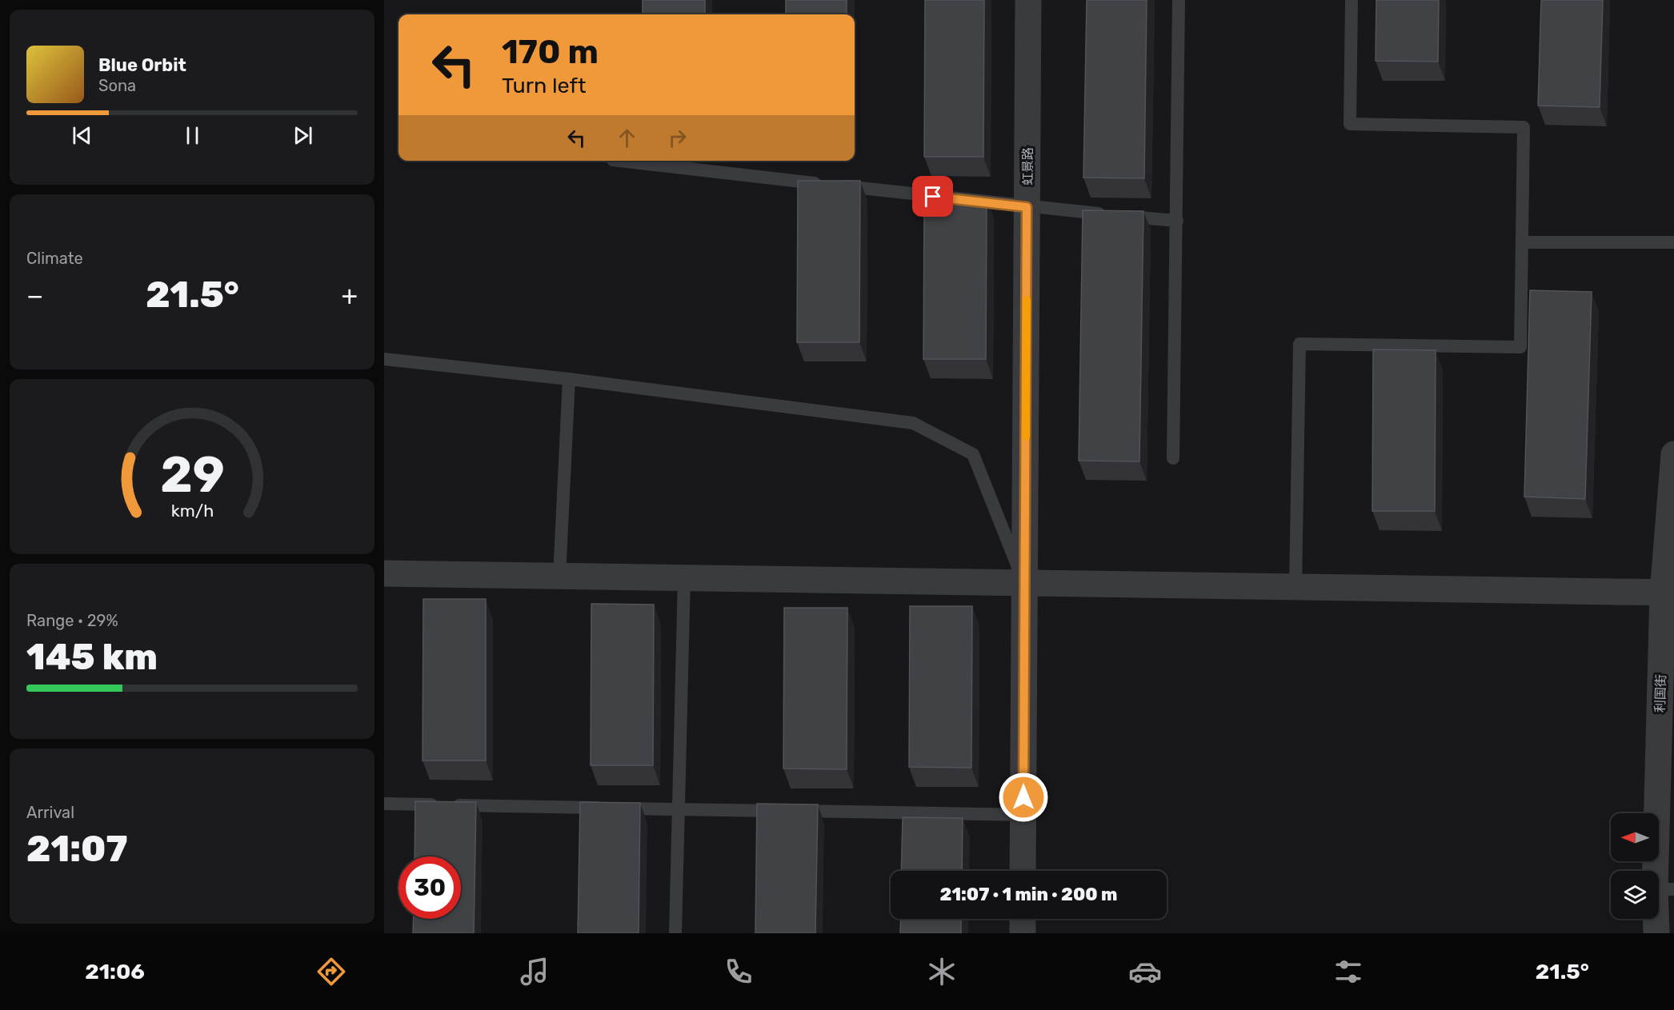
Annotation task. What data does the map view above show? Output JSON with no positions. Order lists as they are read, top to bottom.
{
  "streets": {
    "street": ["虹景路", "利国街"]
  },
  "north": "left",
  "page": {
    "turn": ["170 m", "Turn left"],
    "song": ["Blue Orbit", "Sona"],
    "tile": [
      "Climate",
      ["Range · 29%", "145 km"],
      ["Arrival", "21:07"]
    ],
    "heat": ["−", "21.5°", "+"],
    "limit": "30",
    "trip": "21:07 · 1 min · 200 m",
    "tabs": ["21:06", "21.5°"],
    "gauge": ["29", "km/h"]
  }
}
